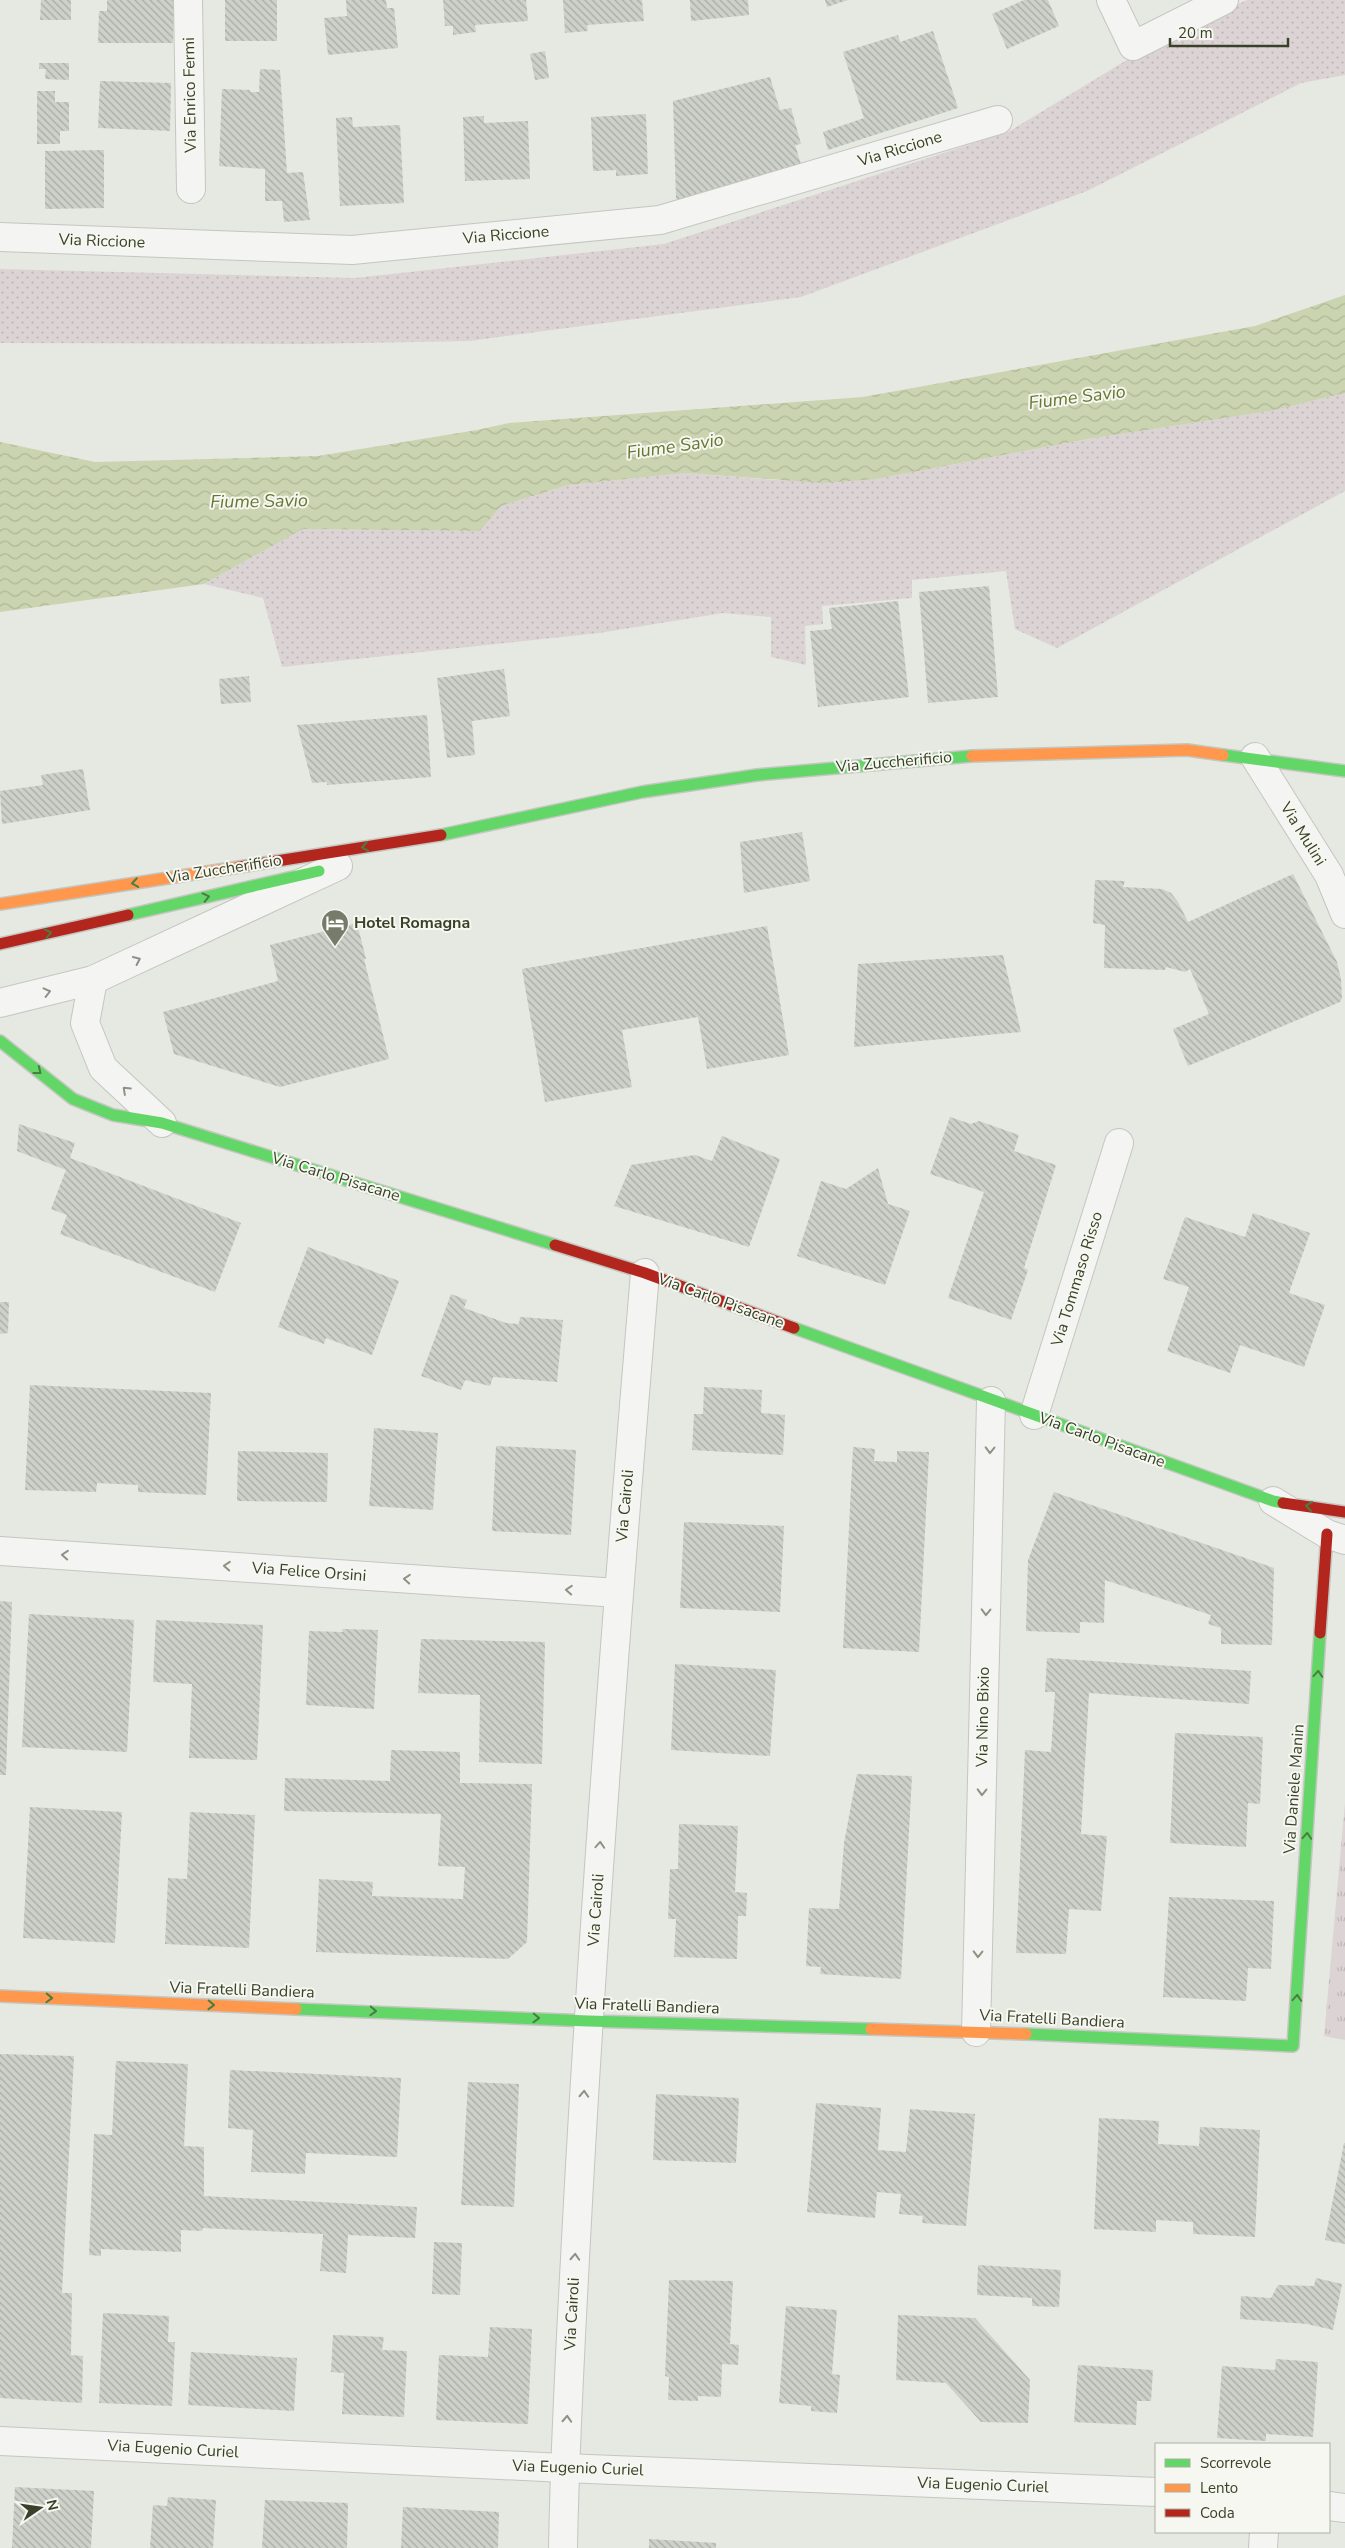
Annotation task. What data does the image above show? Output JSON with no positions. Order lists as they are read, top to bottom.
{
  "streets": {
    "street": [
      "Via Enrico Fermi",
      "Via Riccione",
      "Via Zuccherificio",
      "Via Mulini",
      "Via Carlo Pisacane",
      "Via Tommaso Risso",
      "Via Cairoli",
      "Via Felice Orsini",
      "Via Nino Bixio",
      "Via Daniele Manin",
      "Via Fratelli Bandiera",
      "Via Eugenio Curiel"
    ]
  },
  "crossings": [
    ["Via Zuccherificio", "Via Mulini"],
    ["Via Carlo Pisacane", "Via Tommaso Risso"],
    ["Via Carlo Pisacane", "Via Cairoli"],
    ["Via Carlo Pisacane", "Via Nino Bixio"],
    ["Via Carlo Pisacane", "Via Daniele Manin"],
    ["Via Cairoli", "Via Felice Orsini"],
    ["Via Cairoli", "Via Fratelli Bandiera"],
    ["Via Cairoli", "Via Eugenio Curiel"],
    ["Via Nino Bixio", "Via Fratelli Bandiera"],
    ["Via Daniele Manin", "Via Fratelli Bandiera"]
  ],
  "one_way": [
    "Via Cairoli",
    "Via Felice Orsini",
    "Via Nino Bixio",
    "Via Daniele Manin",
    "Via Fratelli Bandiera"
  ],
  "water": ["Fiume Savio"],
  "places": {
    "hotel": ["Hotel Romagna"]
  },
  "legend": ["Scorrevole", "Lento", "Coda"],
  "scale_bar": "20 m",
  "north": "right"
}
